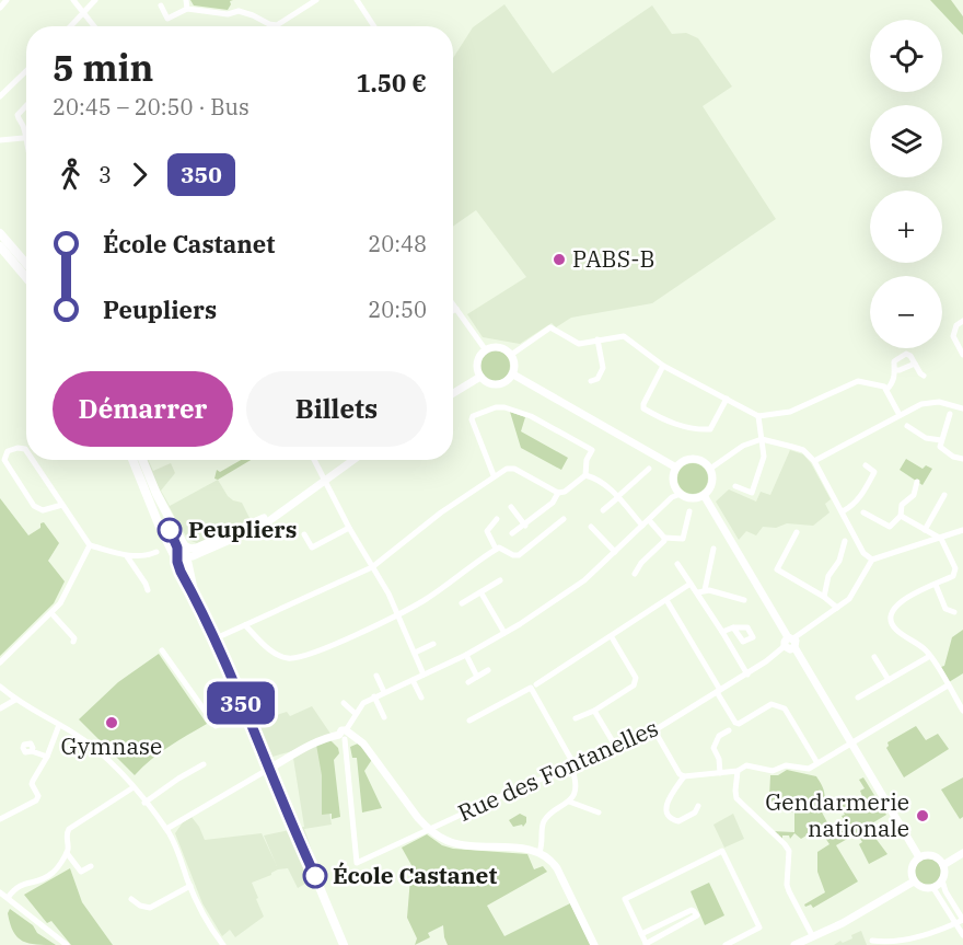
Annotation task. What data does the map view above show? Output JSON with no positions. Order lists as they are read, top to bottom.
{
  "streets": {
    "street": ["Rue des Fontanelles"]
  },
  "places": [
    "PABS-B",
    "Peupliers",
    "Gymnase",
    "Gendarmerie nationale",
    "École Castanet"
  ],
  "lines": ["bus line 350"],
  "page": {
    "on_map": "350",
    "map_buttons": ["+", "−"],
    "heading": ["5 min", "20:45 – 20:50 · Bus", "1.50 €"],
    "legs": ["3", "350"],
    "list": [
      {
        "name": "École Castanet",
        "value": "20:48"
      },
      {
        "name": "Peupliers",
        "value": "20:50"
      }
    ],
    "buttons": ["Démarrer", "Billets"]
  }
}
